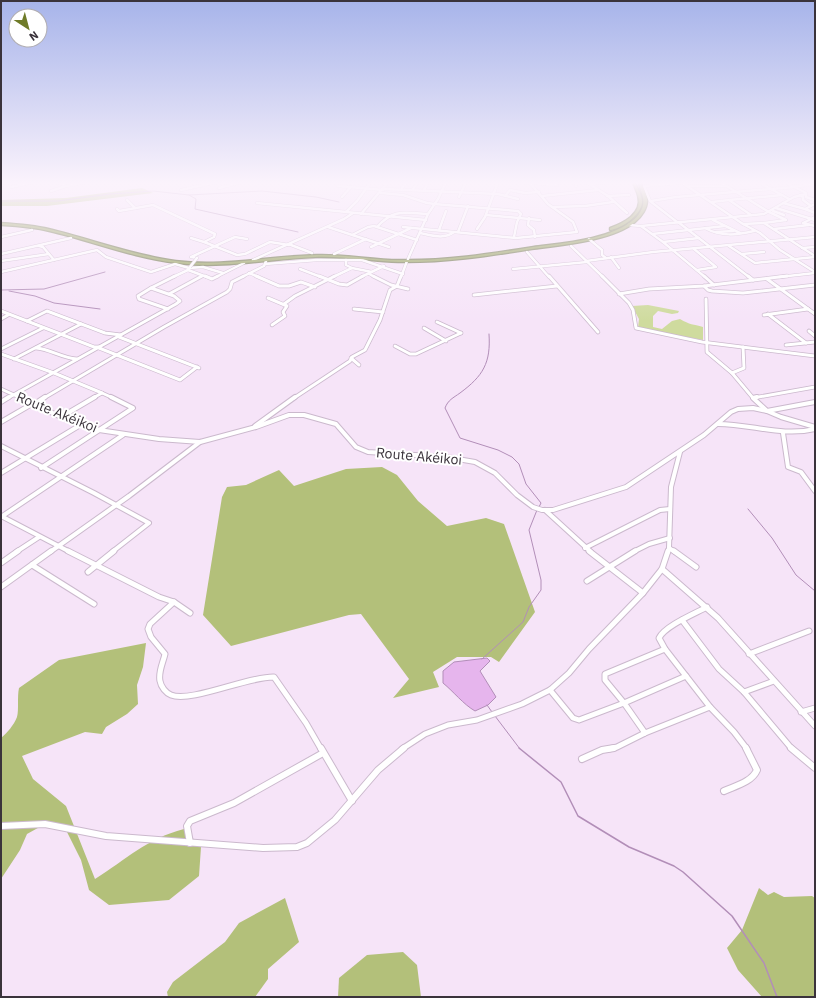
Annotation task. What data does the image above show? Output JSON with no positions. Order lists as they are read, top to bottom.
{
  "streets": {
    "street": ["Route Akéikoi"]
  },
  "north": "bottom right"
}
